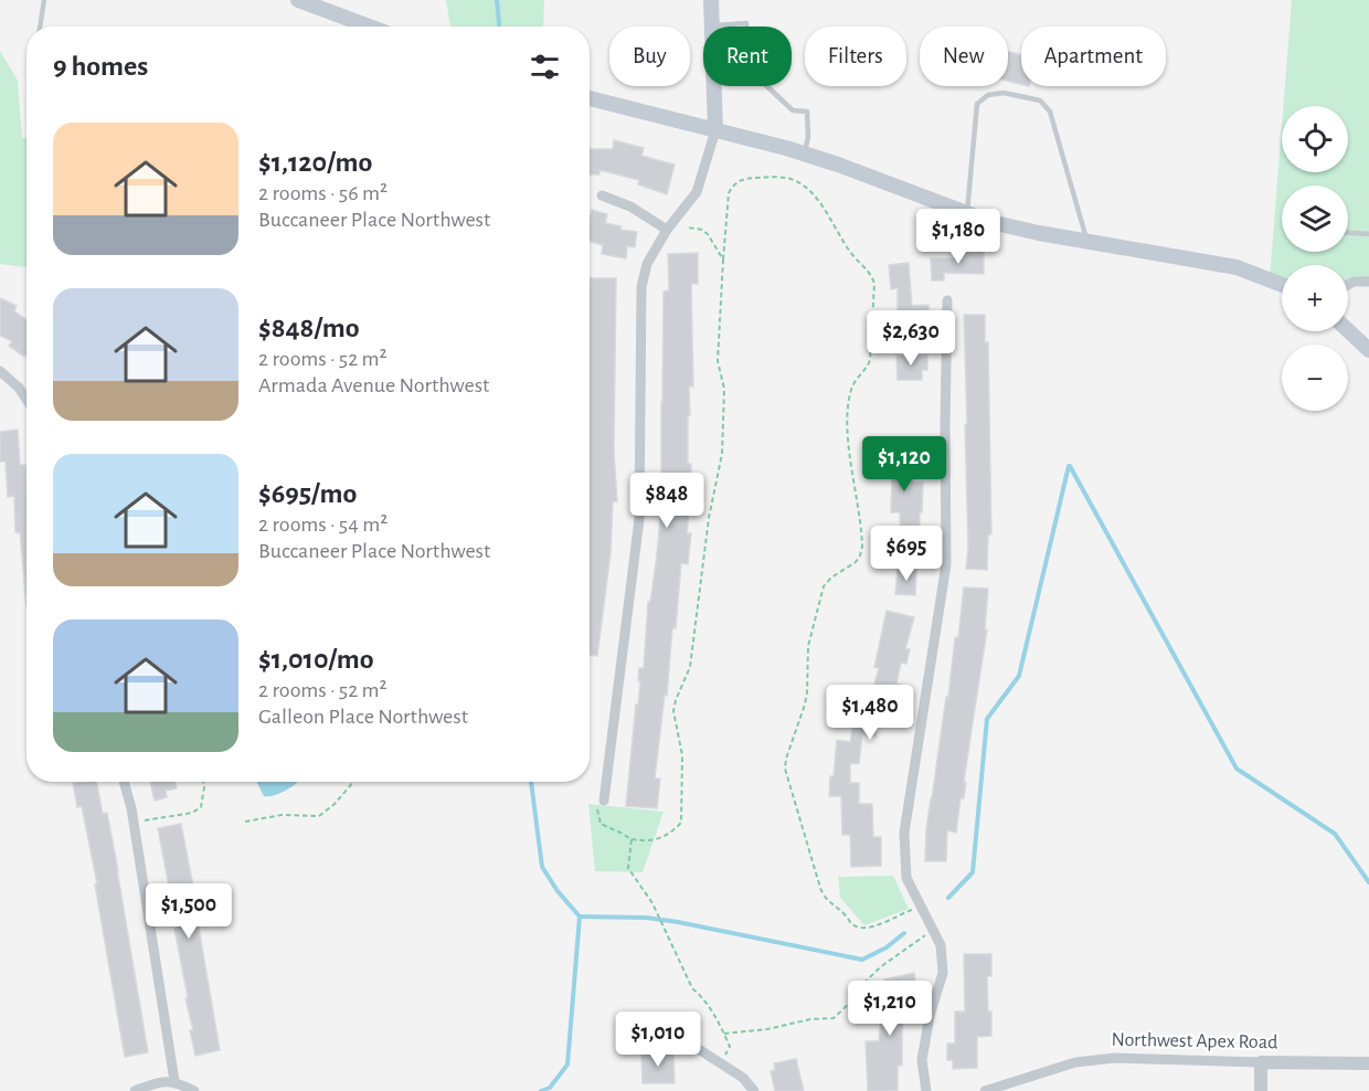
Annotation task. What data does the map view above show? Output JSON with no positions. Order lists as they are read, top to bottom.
{
  "streets": {
    "street": ["Northwest Apex Road"]
  },
  "page": {
    "chip": [
      "Buy",
      "Rent",
      "Filters",
      "New",
      "Apartment"
    ],
    "heading": "9 homes",
    "map_buttons": ["+", "−"],
    "list": [
      {
        "name": "$1,120/mo",
        "note": "2 rooms · 56 m² · Buccaneer Place Northwest"
      },
      {
        "name": "$848/mo",
        "note": "2 rooms · 52 m² · Armada Avenue Northwest"
      },
      {
        "name": "$695/mo",
        "note": "2 rooms · 54 m² · Buccaneer Place Northwest"
      },
      {
        "name": "$1,010/mo",
        "note": "2 rooms · 52 m² · Galleon Place Northwest"
      }
    ],
    "price": [
      "$1,180",
      "$2,630",
      "$1,120",
      "$848",
      "$695",
      "$1,480",
      "$1,500",
      "$1,210",
      "$1,010"
    ]
  }
}
